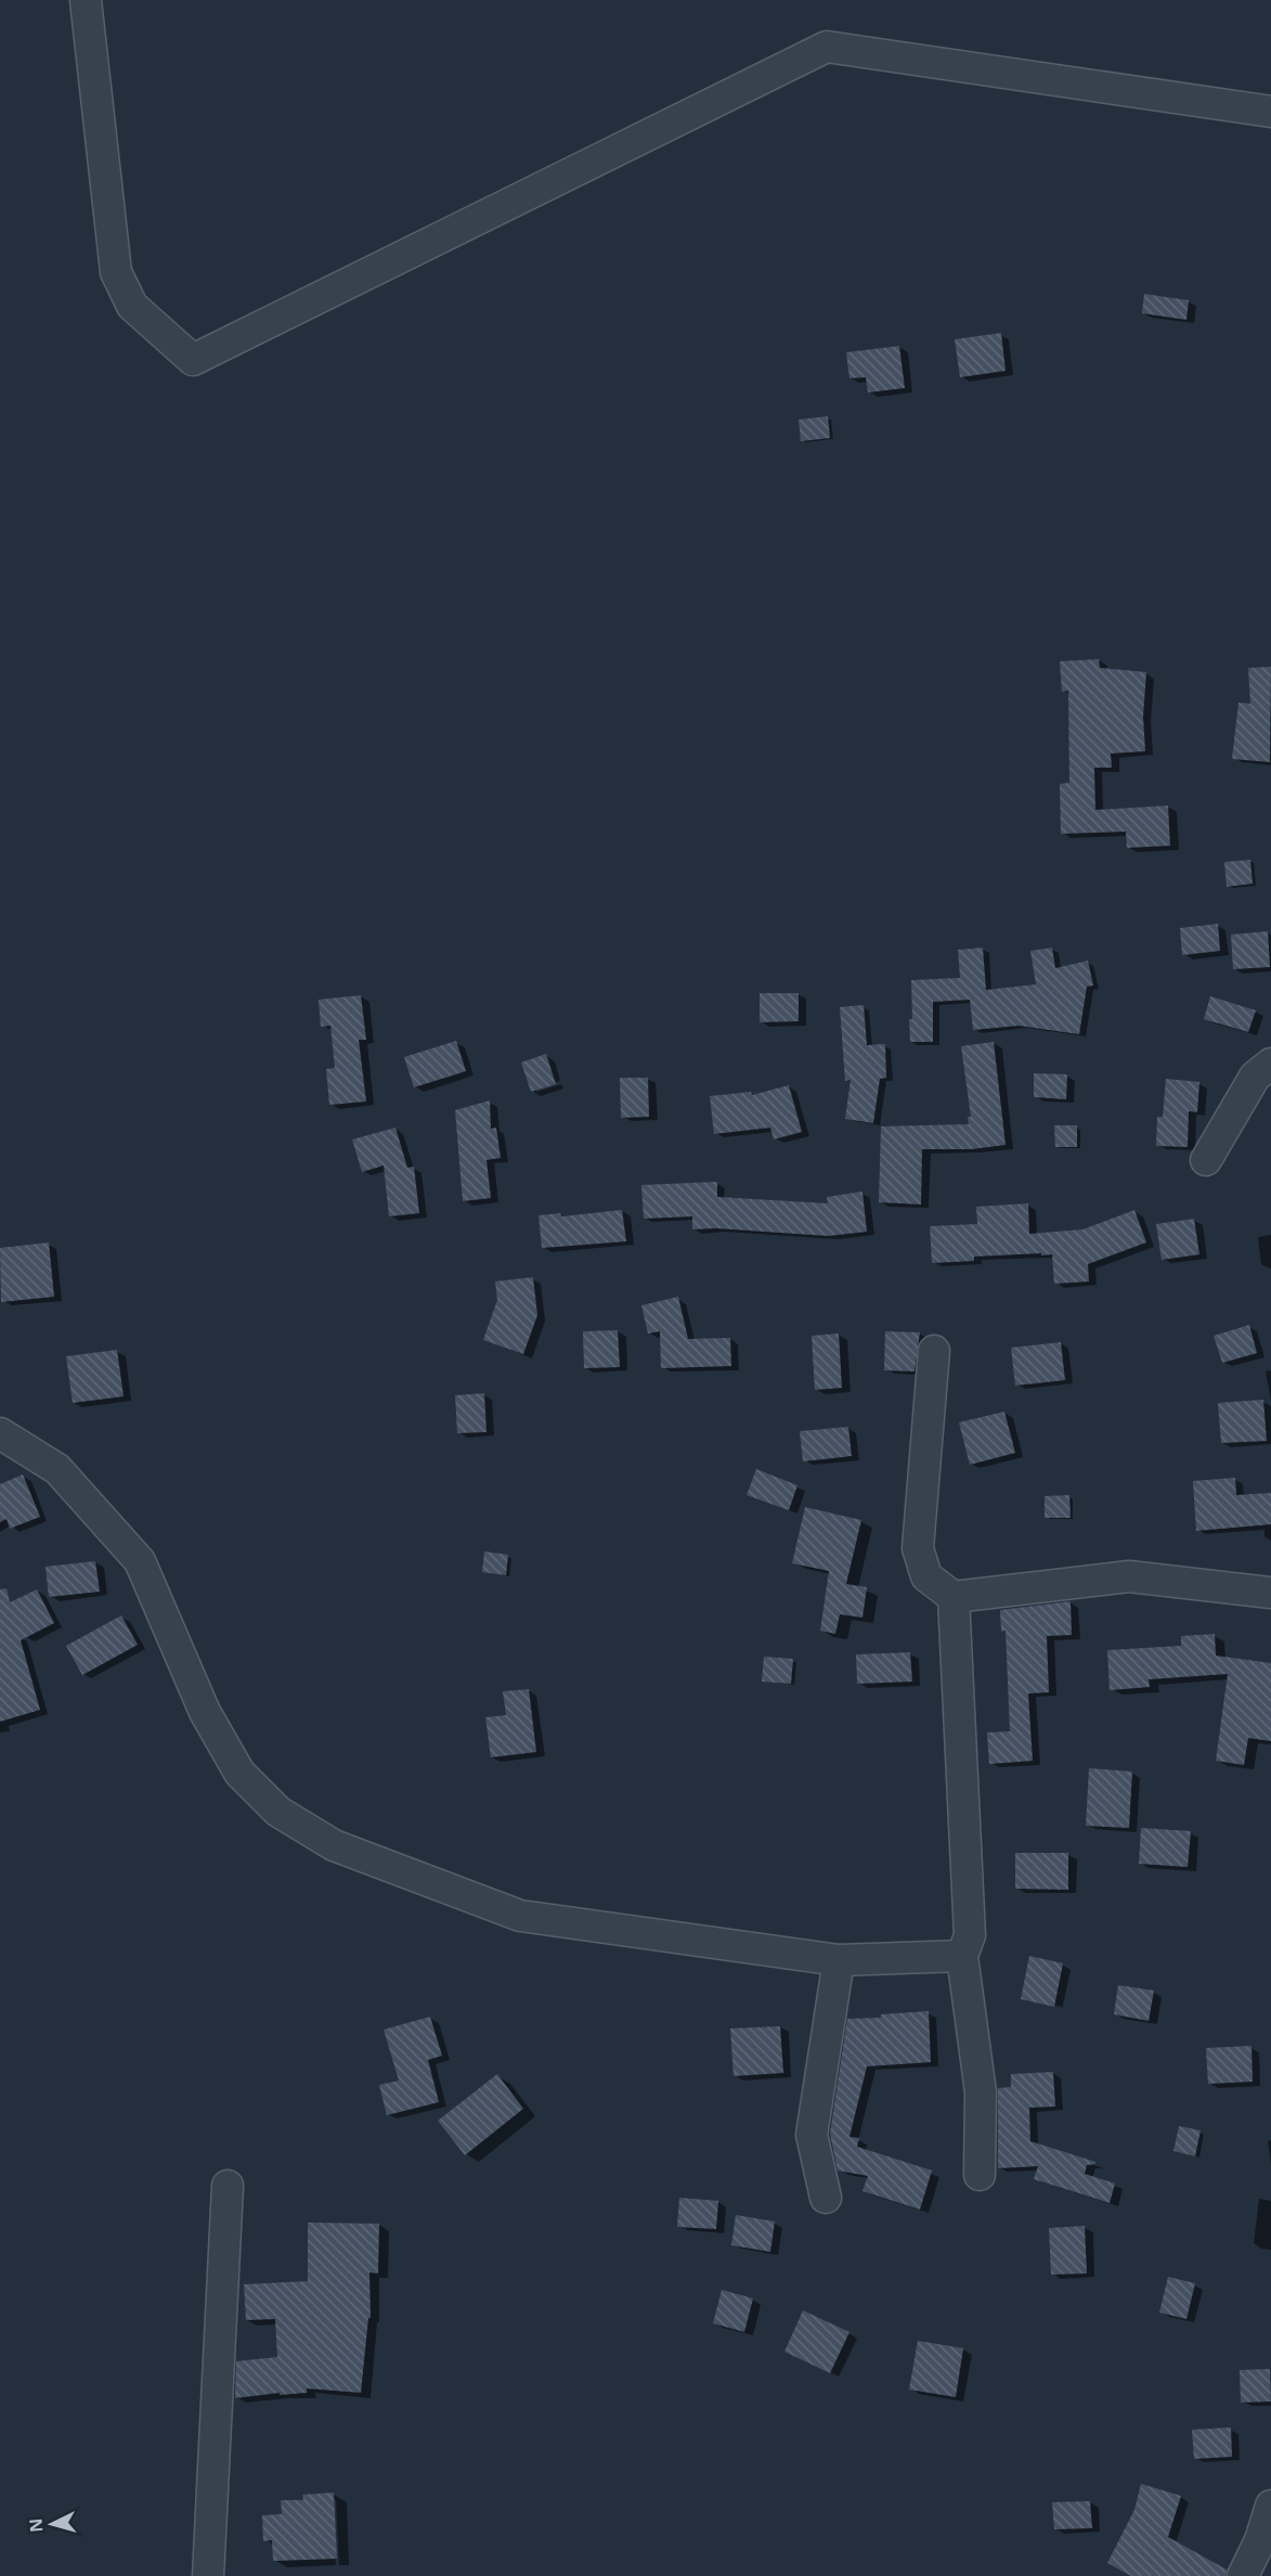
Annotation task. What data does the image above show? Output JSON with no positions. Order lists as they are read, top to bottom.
{
  "north": "left"
}
